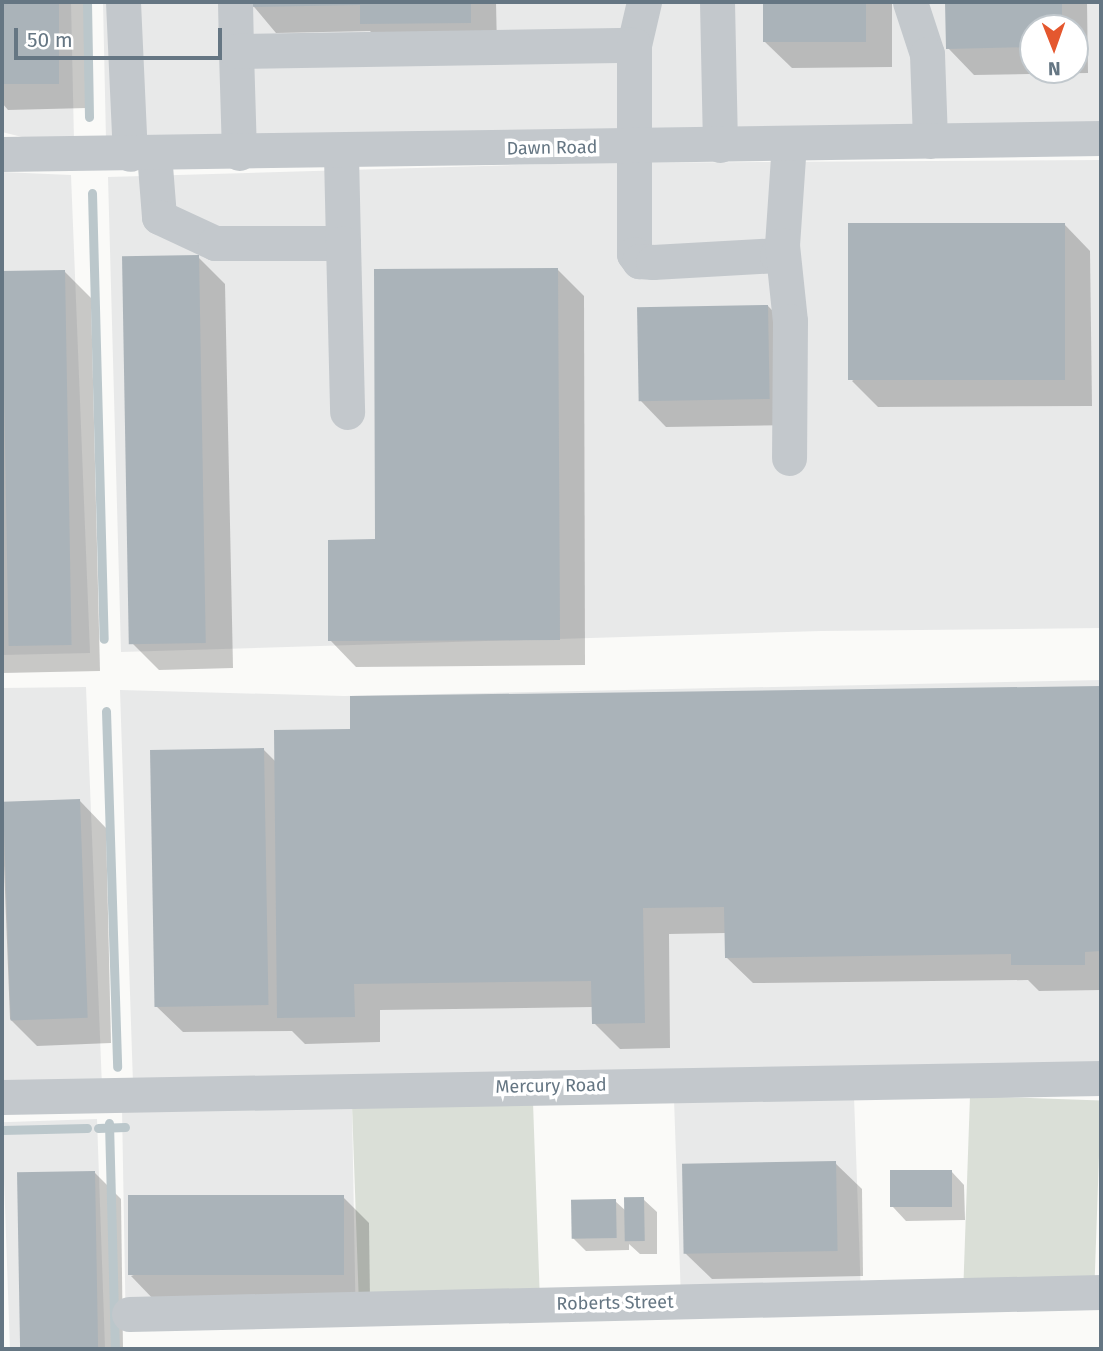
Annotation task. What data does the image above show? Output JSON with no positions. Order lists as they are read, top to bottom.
{
  "streets": {
    "street": ["Dawn Road", "Mercury Road", "Roberts Street"]
  },
  "scale_bar": "50 m",
  "north": "bottom"
}
